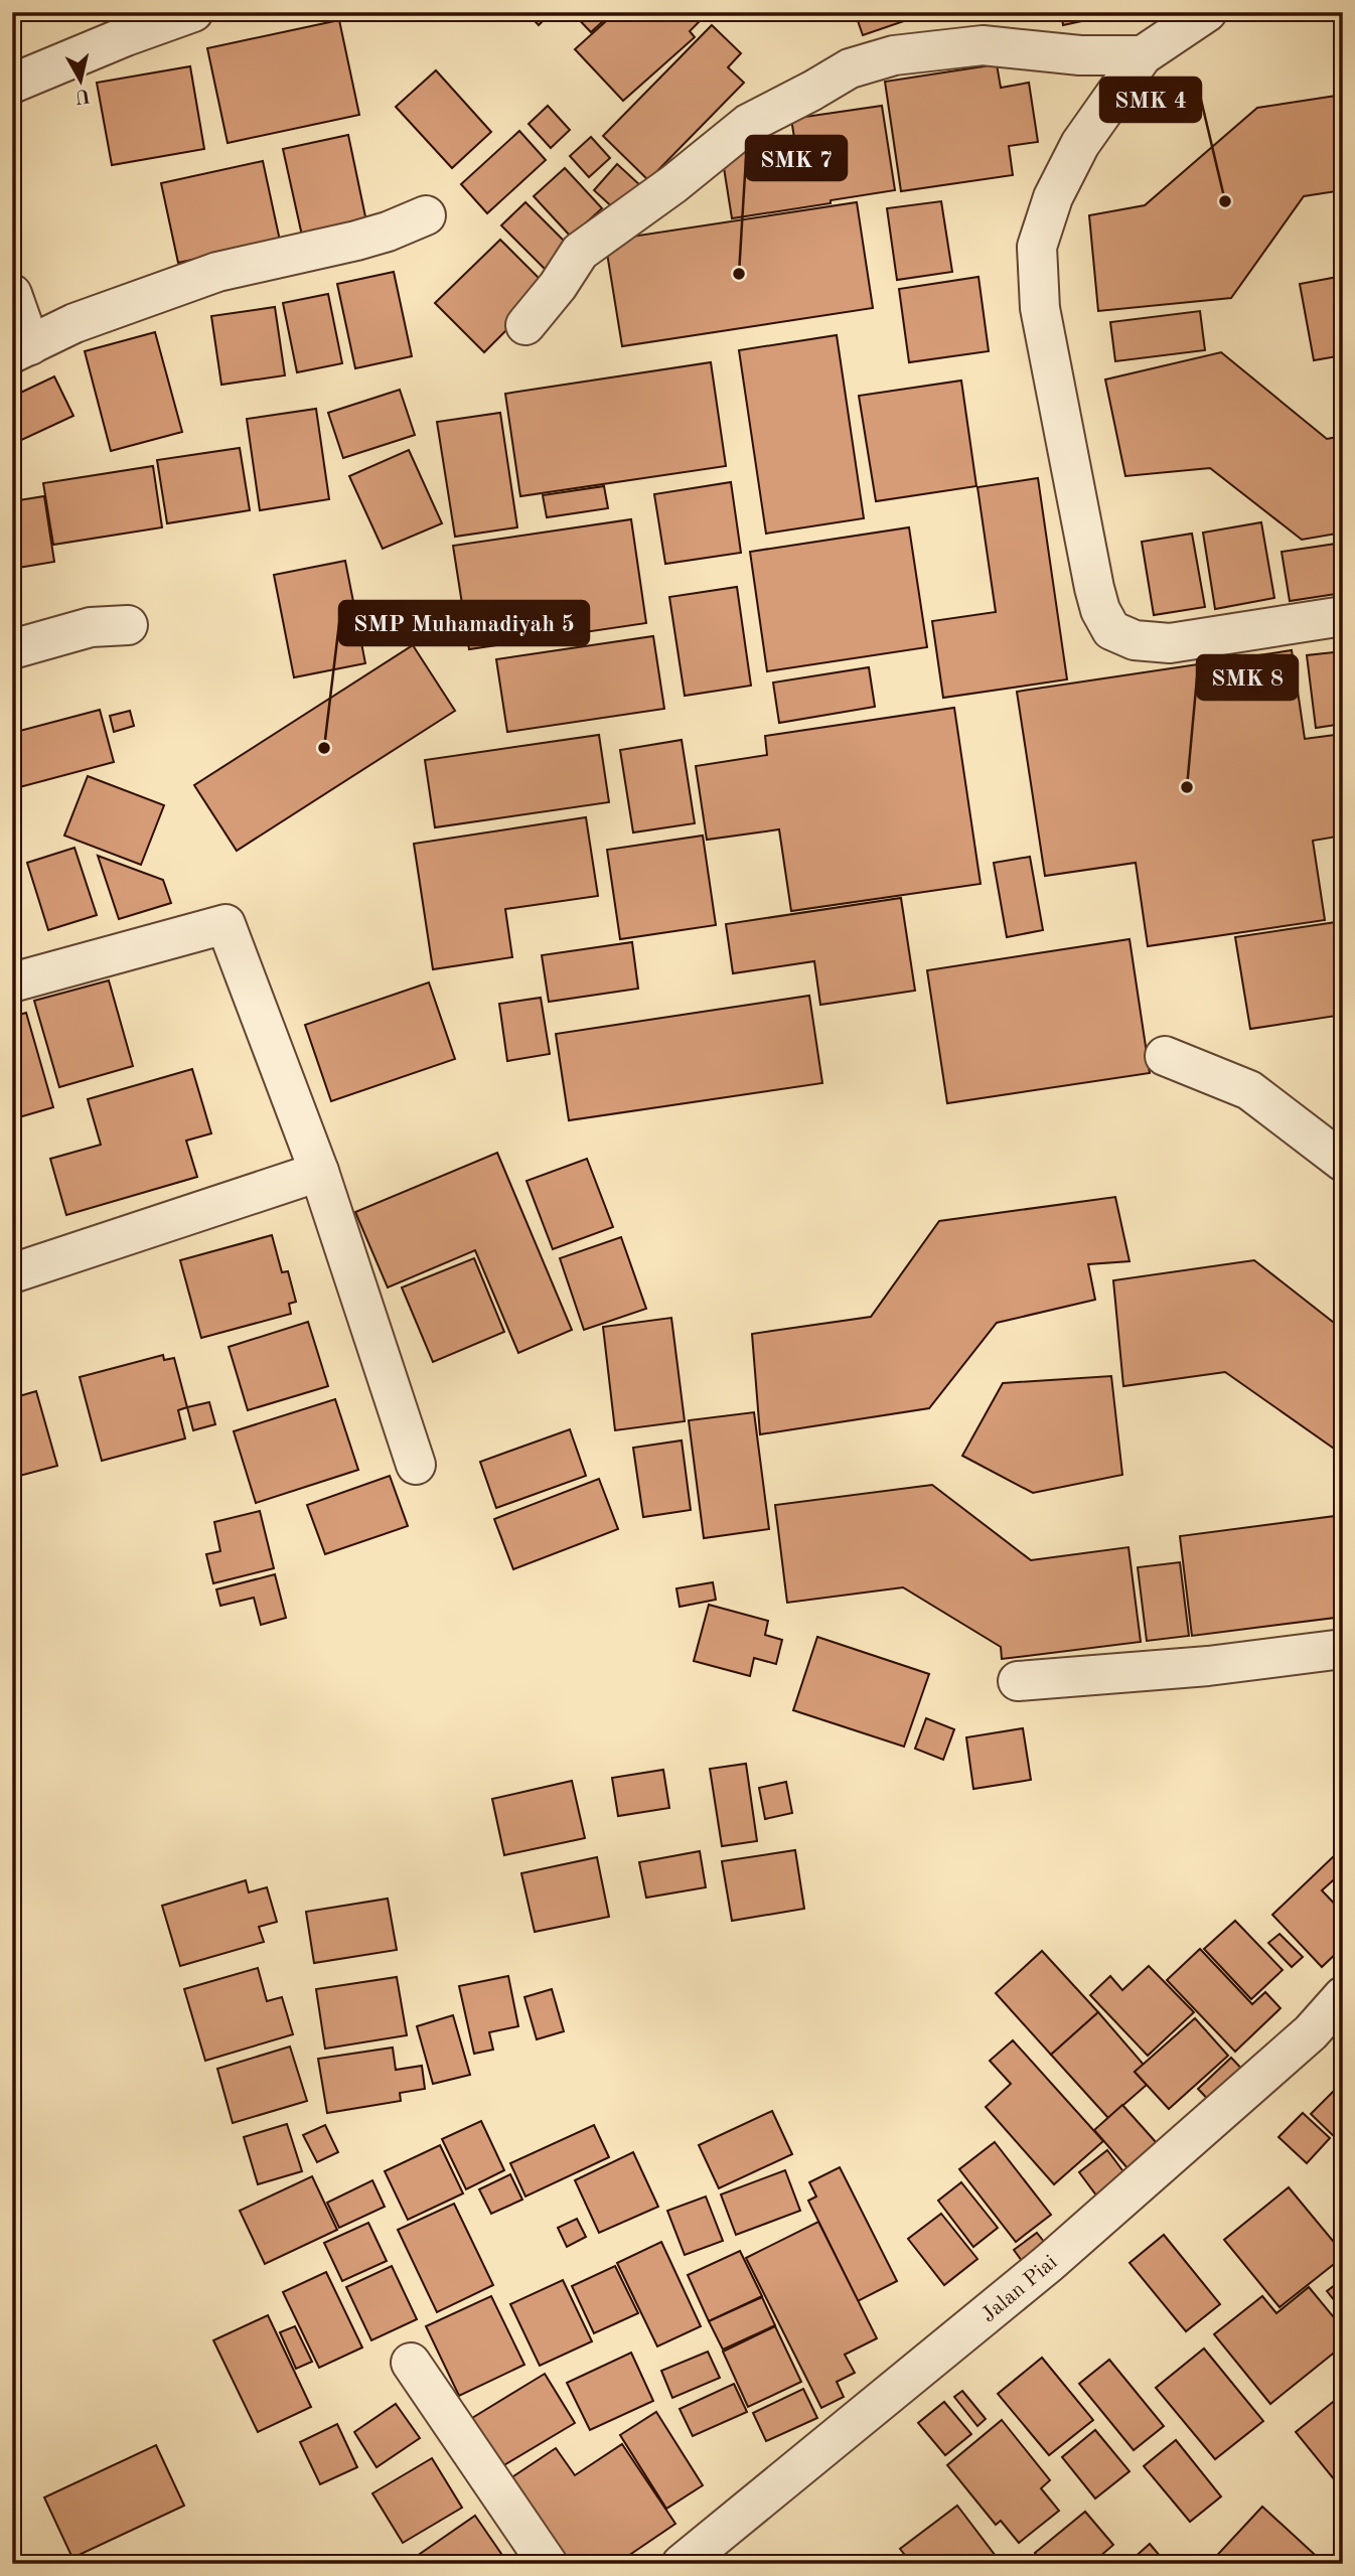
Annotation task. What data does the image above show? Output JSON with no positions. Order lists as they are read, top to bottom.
{
  "streets": {
    "street": ["Jalan Piai"]
  },
  "places": [
    "SMK 4",
    "SMK 7",
    "SMP Muhamadiyah 5",
    "SMK 8"
  ],
  "north": "bottom"
}
